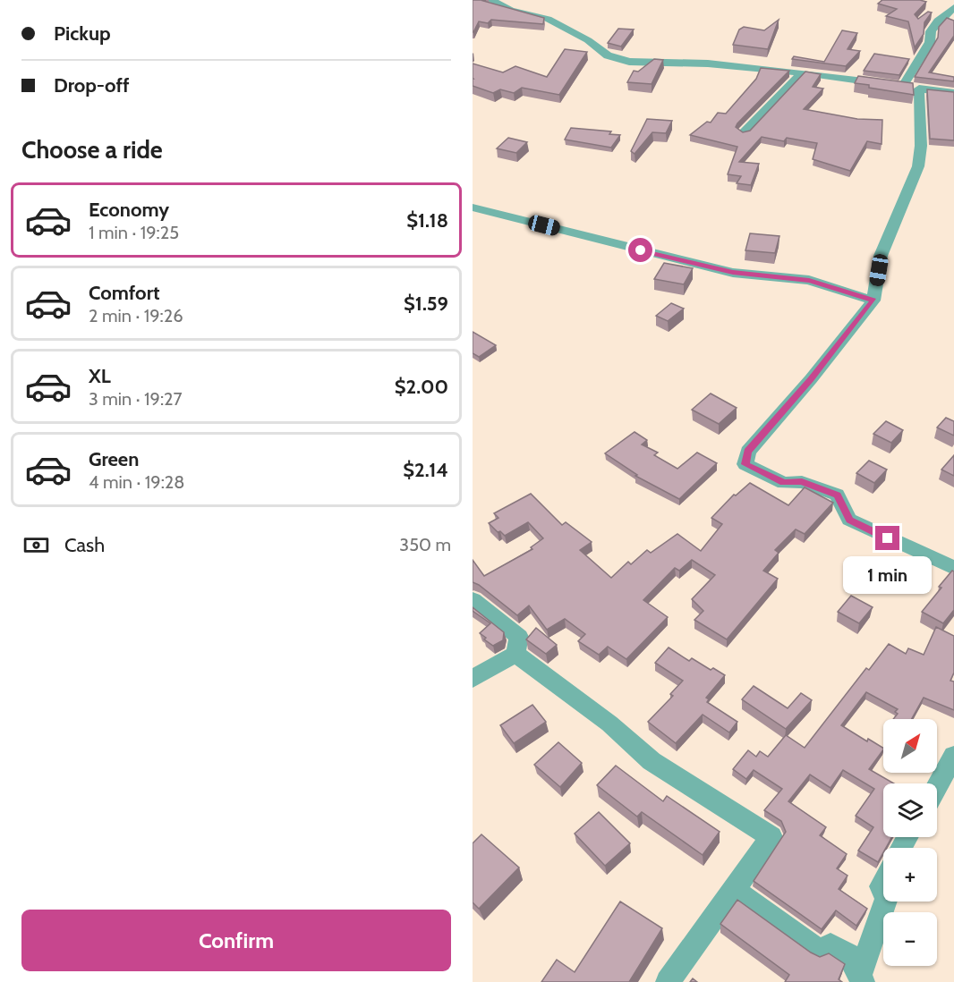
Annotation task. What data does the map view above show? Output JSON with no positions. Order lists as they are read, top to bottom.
{
  "north": "top right",
  "page": {
    "banner": ["Pickup", "Drop-off"],
    "heading": "Choose a ride",
    "list": [
      {
        "name": "Economy",
        "note": "1 min · 19:25",
        "value": "$1.18"
      },
      {
        "name": "Comfort",
        "note": "2 min · 19:26",
        "value": "$1.59"
      },
      {
        "name": "XL",
        "note": "3 min · 19:27",
        "value": "$2.00"
      },
      {
        "name": "Green",
        "note": "4 min · 19:28",
        "value": "$2.14"
      }
    ],
    "pay": ["Cash", "350 m"],
    "bubble": "1 min",
    "map_buttons": ["+", "−"],
    "buttons": "Confirm"
  }
}
